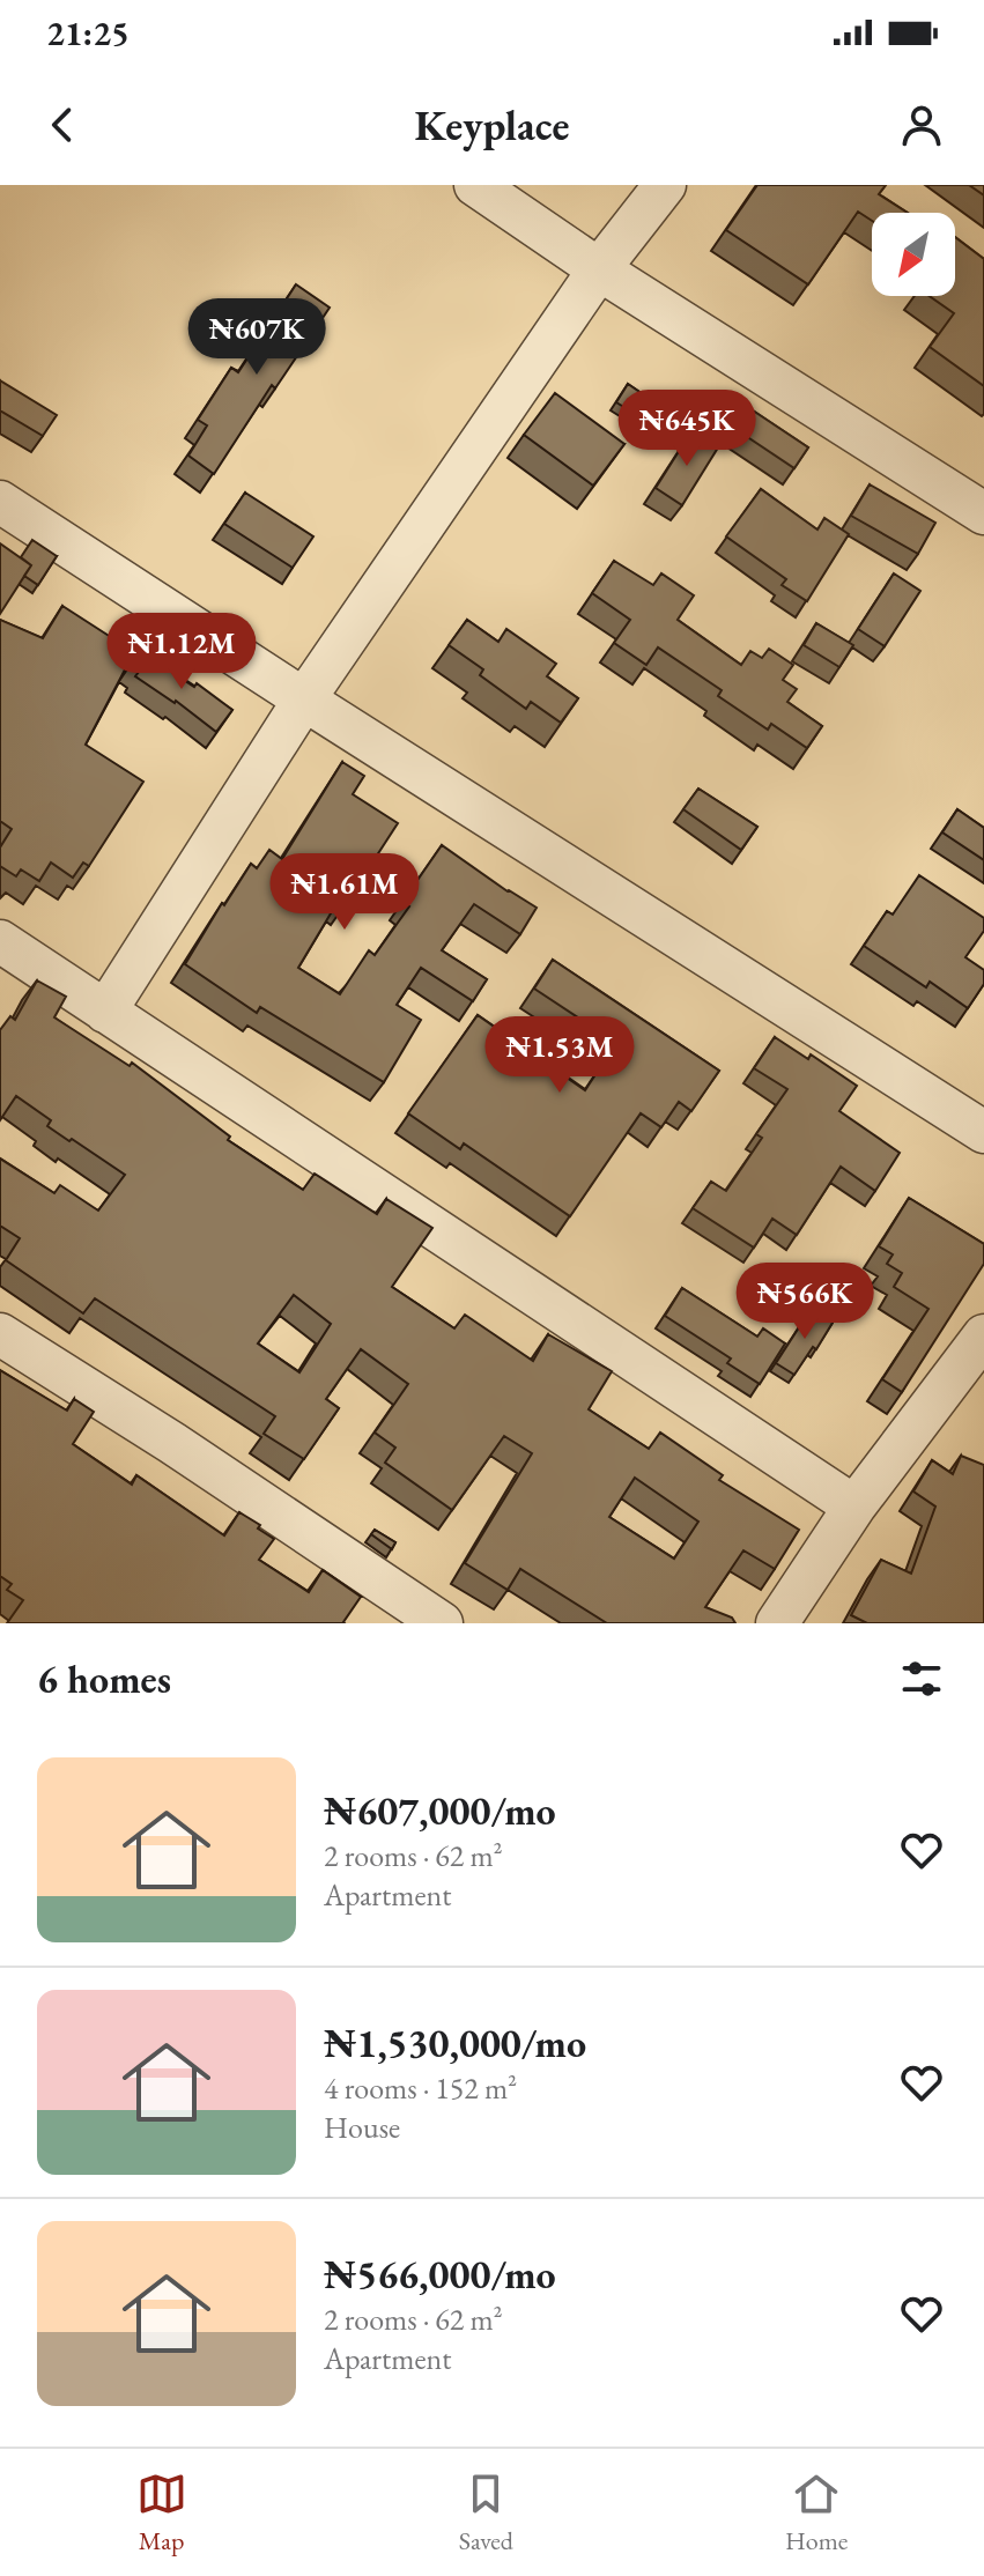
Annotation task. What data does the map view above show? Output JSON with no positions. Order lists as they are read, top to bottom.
{
  "north": "bottom left",
  "page": {
    "status": "21:25",
    "header": "Keyplace",
    "price": [
      "₦607K",
      "₦645K",
      "₦1.12M",
      "₦1.61M",
      "₦1.53M",
      "₦566K"
    ],
    "heading": "6 homes",
    "list": [
      {
        "name": "₦607,000/mo",
        "note": "2 rooms · 62 m² · Apartment"
      },
      {
        "name": "₦1,530,000/mo",
        "note": "4 rooms · 152 m² · House"
      },
      {
        "name": "₦566,000/mo",
        "note": "2 rooms · 62 m² · Apartment"
      }
    ],
    "tabs": ["Map", "Saved", "Home"]
  }
}
